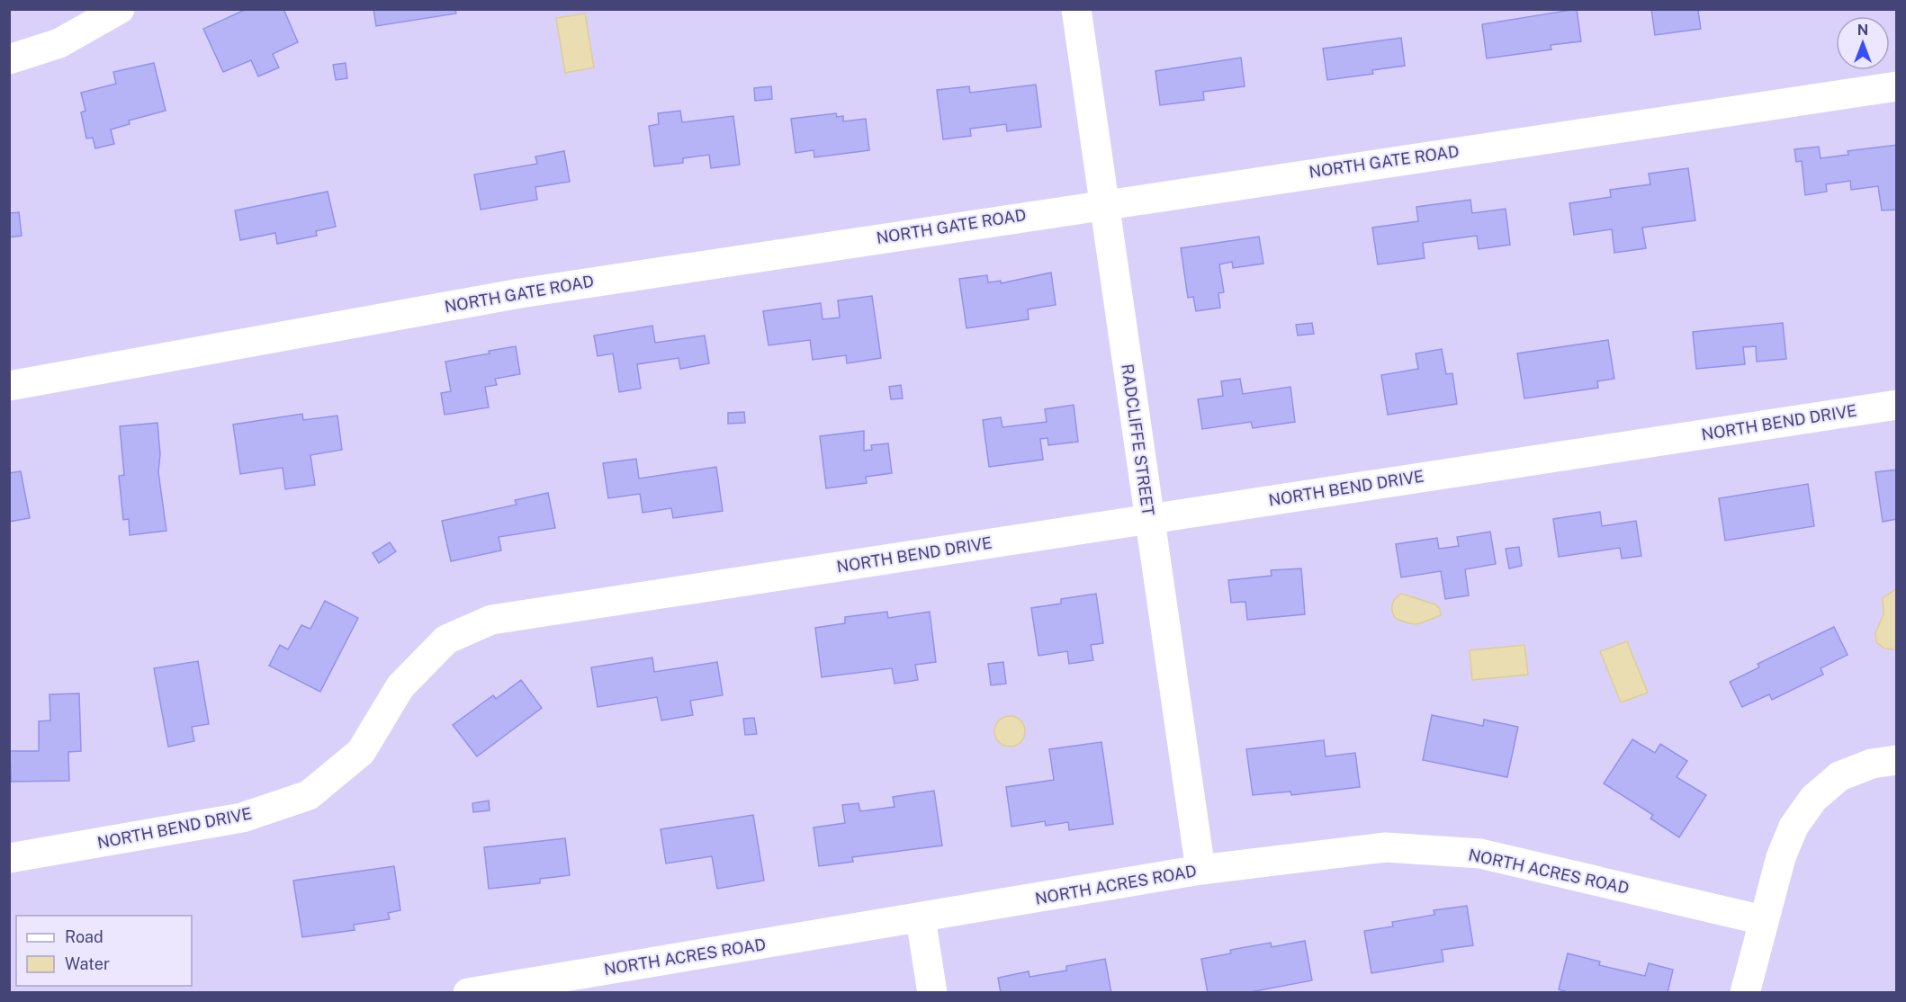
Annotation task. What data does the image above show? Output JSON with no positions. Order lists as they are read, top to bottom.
{
  "streets": {
    "street": [
      "NORTH GATE ROAD",
      "NORTH BEND DRIVE",
      "RADCLIFFE STREET",
      "NORTH ACRES ROAD"
    ]
  },
  "crossings": [
    ["NORTH GATE ROAD", "RADCLIFFE STREET"],
    ["NORTH BEND DRIVE", "RADCLIFFE STREET"],
    ["RADCLIFFE STREET", "NORTH ACRES ROAD"]
  ],
  "legend": ["Road", "Water"],
  "north": "top"
}
